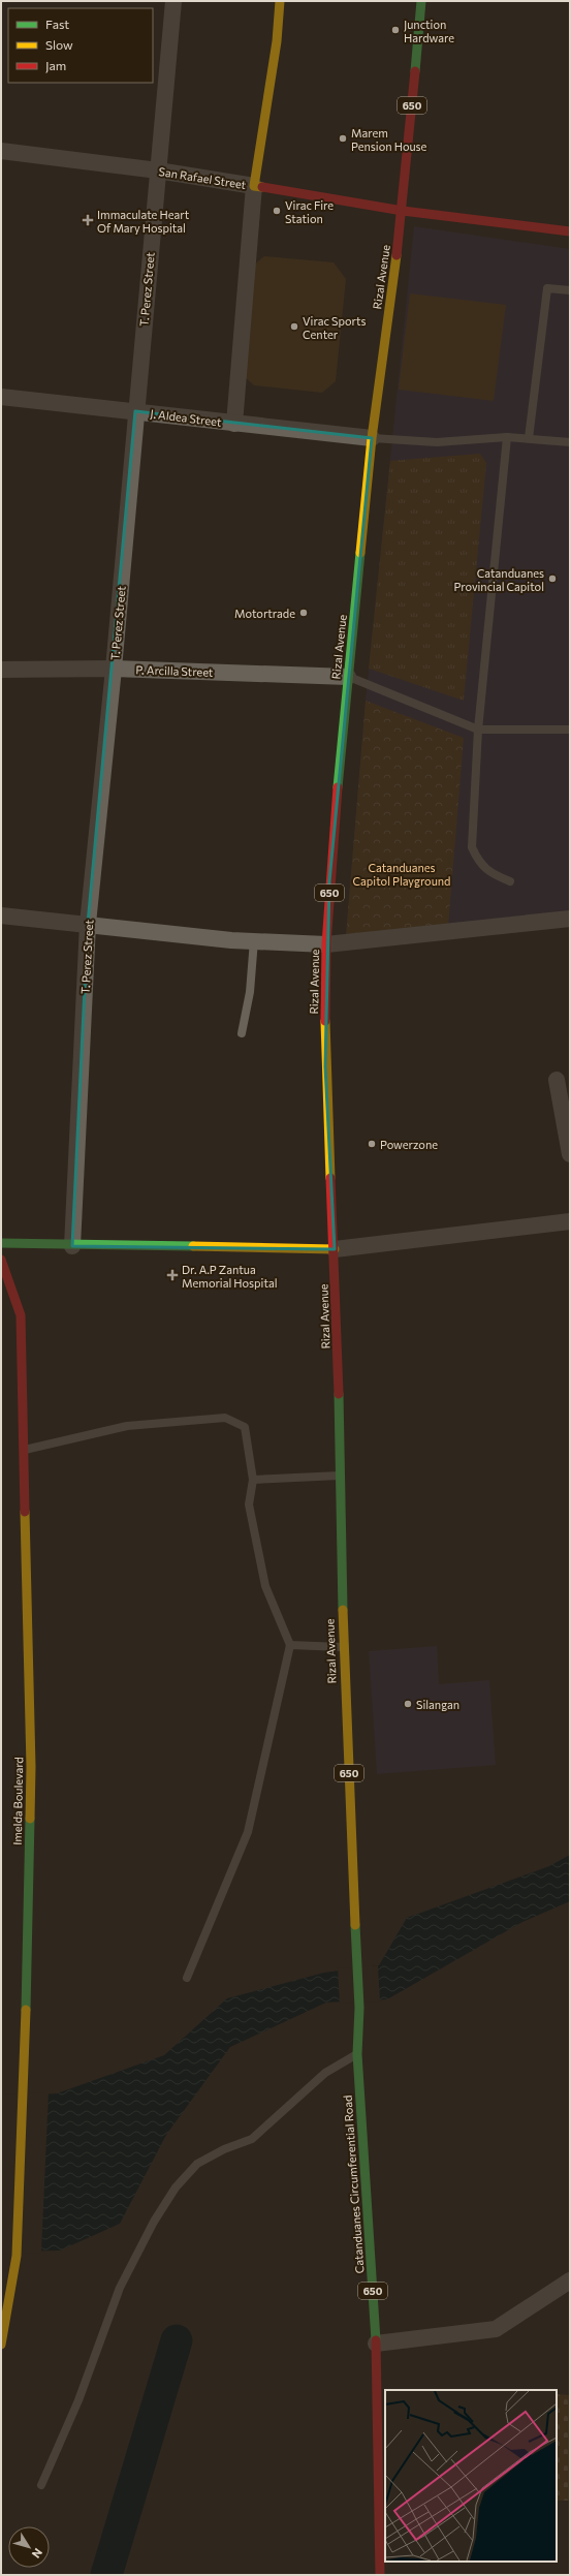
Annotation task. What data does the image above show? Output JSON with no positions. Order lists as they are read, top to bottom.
{
  "streets": {
    "main road": [
      "650",
      "San Rafael Street",
      "Rizal Avenue",
      "Imelda Boulevard",
      "Catanduanes Circumferential Road"
    ],
    "street": ["T. Perez Street", "J. Aldea Street", "P. Arcilla Street"]
  },
  "crossings": [
    ["San Rafael Street", "Rizal Avenue"],
    ["San Rafael Street", "T. Perez Street"],
    ["Rizal Avenue", "J. Aldea Street"],
    ["Rizal Avenue", "P. Arcilla Street"],
    ["Rizal Avenue", "Catanduanes Circumferential Road"],
    ["T. Perez Street", "J. Aldea Street"],
    ["T. Perez Street", "P. Arcilla Street"]
  ],
  "parks": ["Catanduanes Capitol Playground"],
  "places": {
    "other": [
      "Junction Hardware",
      "Marem Pension House",
      "Virac Fire Station",
      "Virac Sports Center",
      "Catanduanes Provincial Capitol",
      "Motortrade",
      "Powerzone",
      "Silangan"
    ],
    "health": ["Immaculate Heart Of Mary Hospital", "Dr. A.P Zantua Memorial Hospital"]
  },
  "legend": ["Fast", "Slow", "Jam"],
  "north": "bottom right"
}
